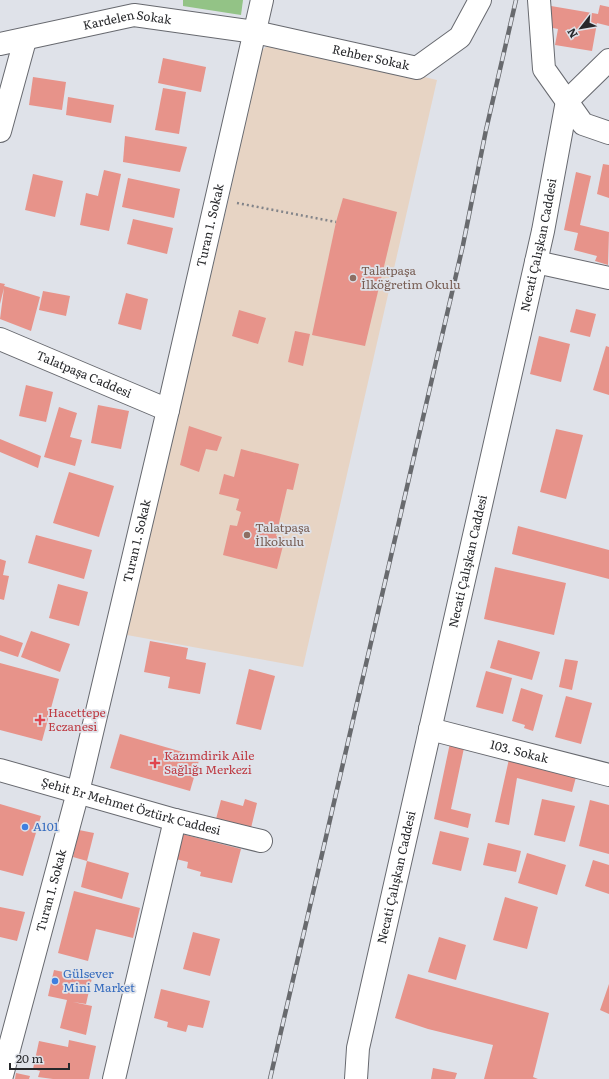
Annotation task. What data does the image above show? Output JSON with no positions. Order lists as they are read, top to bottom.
{
  "streets": {
    "street": [
      "Kardelen Sokak",
      "Rehber Sokak",
      "Turan 1. Sokak",
      "Necati Çalışkan Caddesi",
      "Talatpaşa Caddesi",
      "103. Sokak",
      "Şehit Er Mehmet Öztürk Caddesi"
    ]
  },
  "crossings": [
    ["Kardelen Sokak", "Rehber Sokak"],
    ["Kardelen Sokak", "Turan 1. Sokak"],
    ["Rehber Sokak", "Turan 1. Sokak"],
    ["Turan 1. Sokak", "Talatpaşa Caddesi"],
    ["Turan 1. Sokak", "Şehit Er Mehmet Öztürk Caddesi"],
    ["Necati Çalışkan Caddesi", "103. Sokak"]
  ],
  "places": {
    "other": [
      "Talatpaşa İlköğretim Okulu",
      "Talatpaşa İlkokulu",
      "A101",
      "Gülsever Mini Market"
    ],
    "health": ["Hacettepe Eczanesi", "Kazımdirik Aile Sağlığı Merkezi"]
  },
  "scale_bar": "20 m",
  "north": "bottom left"
}
